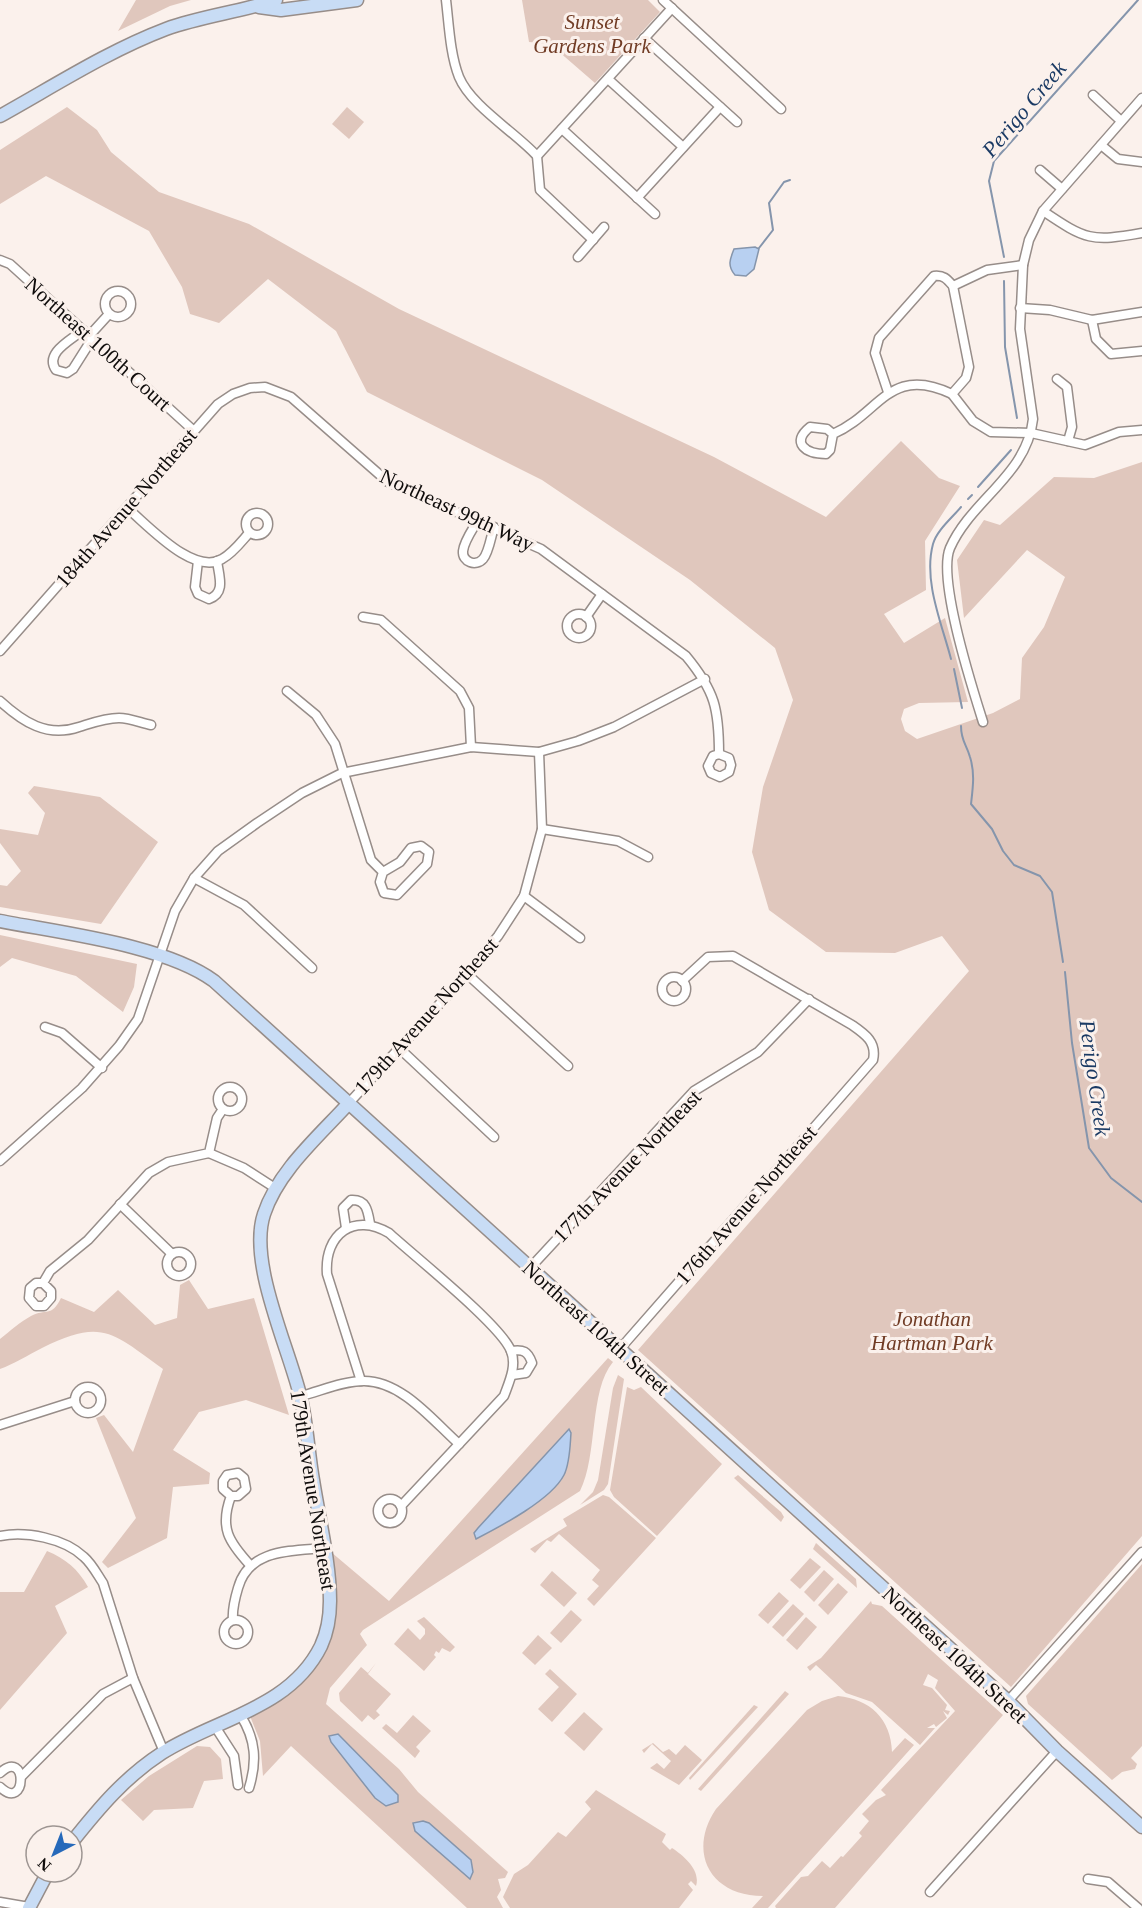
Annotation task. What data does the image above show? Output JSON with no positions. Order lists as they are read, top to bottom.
{
  "streets": {
    "street": [
      "Northeast 100th Court",
      "184th Avenue Northeast",
      "Northeast 99th Way",
      "179th Avenue Northeast",
      "177th Avenue Northeast",
      "176th Avenue Northeast",
      "Northeast 104th Street"
    ]
  },
  "crossings": [
    ["Northeast 100th Court", "184th Avenue Northeast"],
    ["184th Avenue Northeast", "Northeast 99th Way"],
    ["179th Avenue Northeast", "Northeast 104th Street"],
    ["177th Avenue Northeast", "176th Avenue Northeast"],
    ["177th Avenue Northeast", "Northeast 104th Street"],
    ["176th Avenue Northeast", "Northeast 104th Street"]
  ],
  "water": ["Perigo Creek"],
  "parks": ["Sunset Gardens Park", "Jonathan Hartman Park"],
  "north": "bottom left"
}
